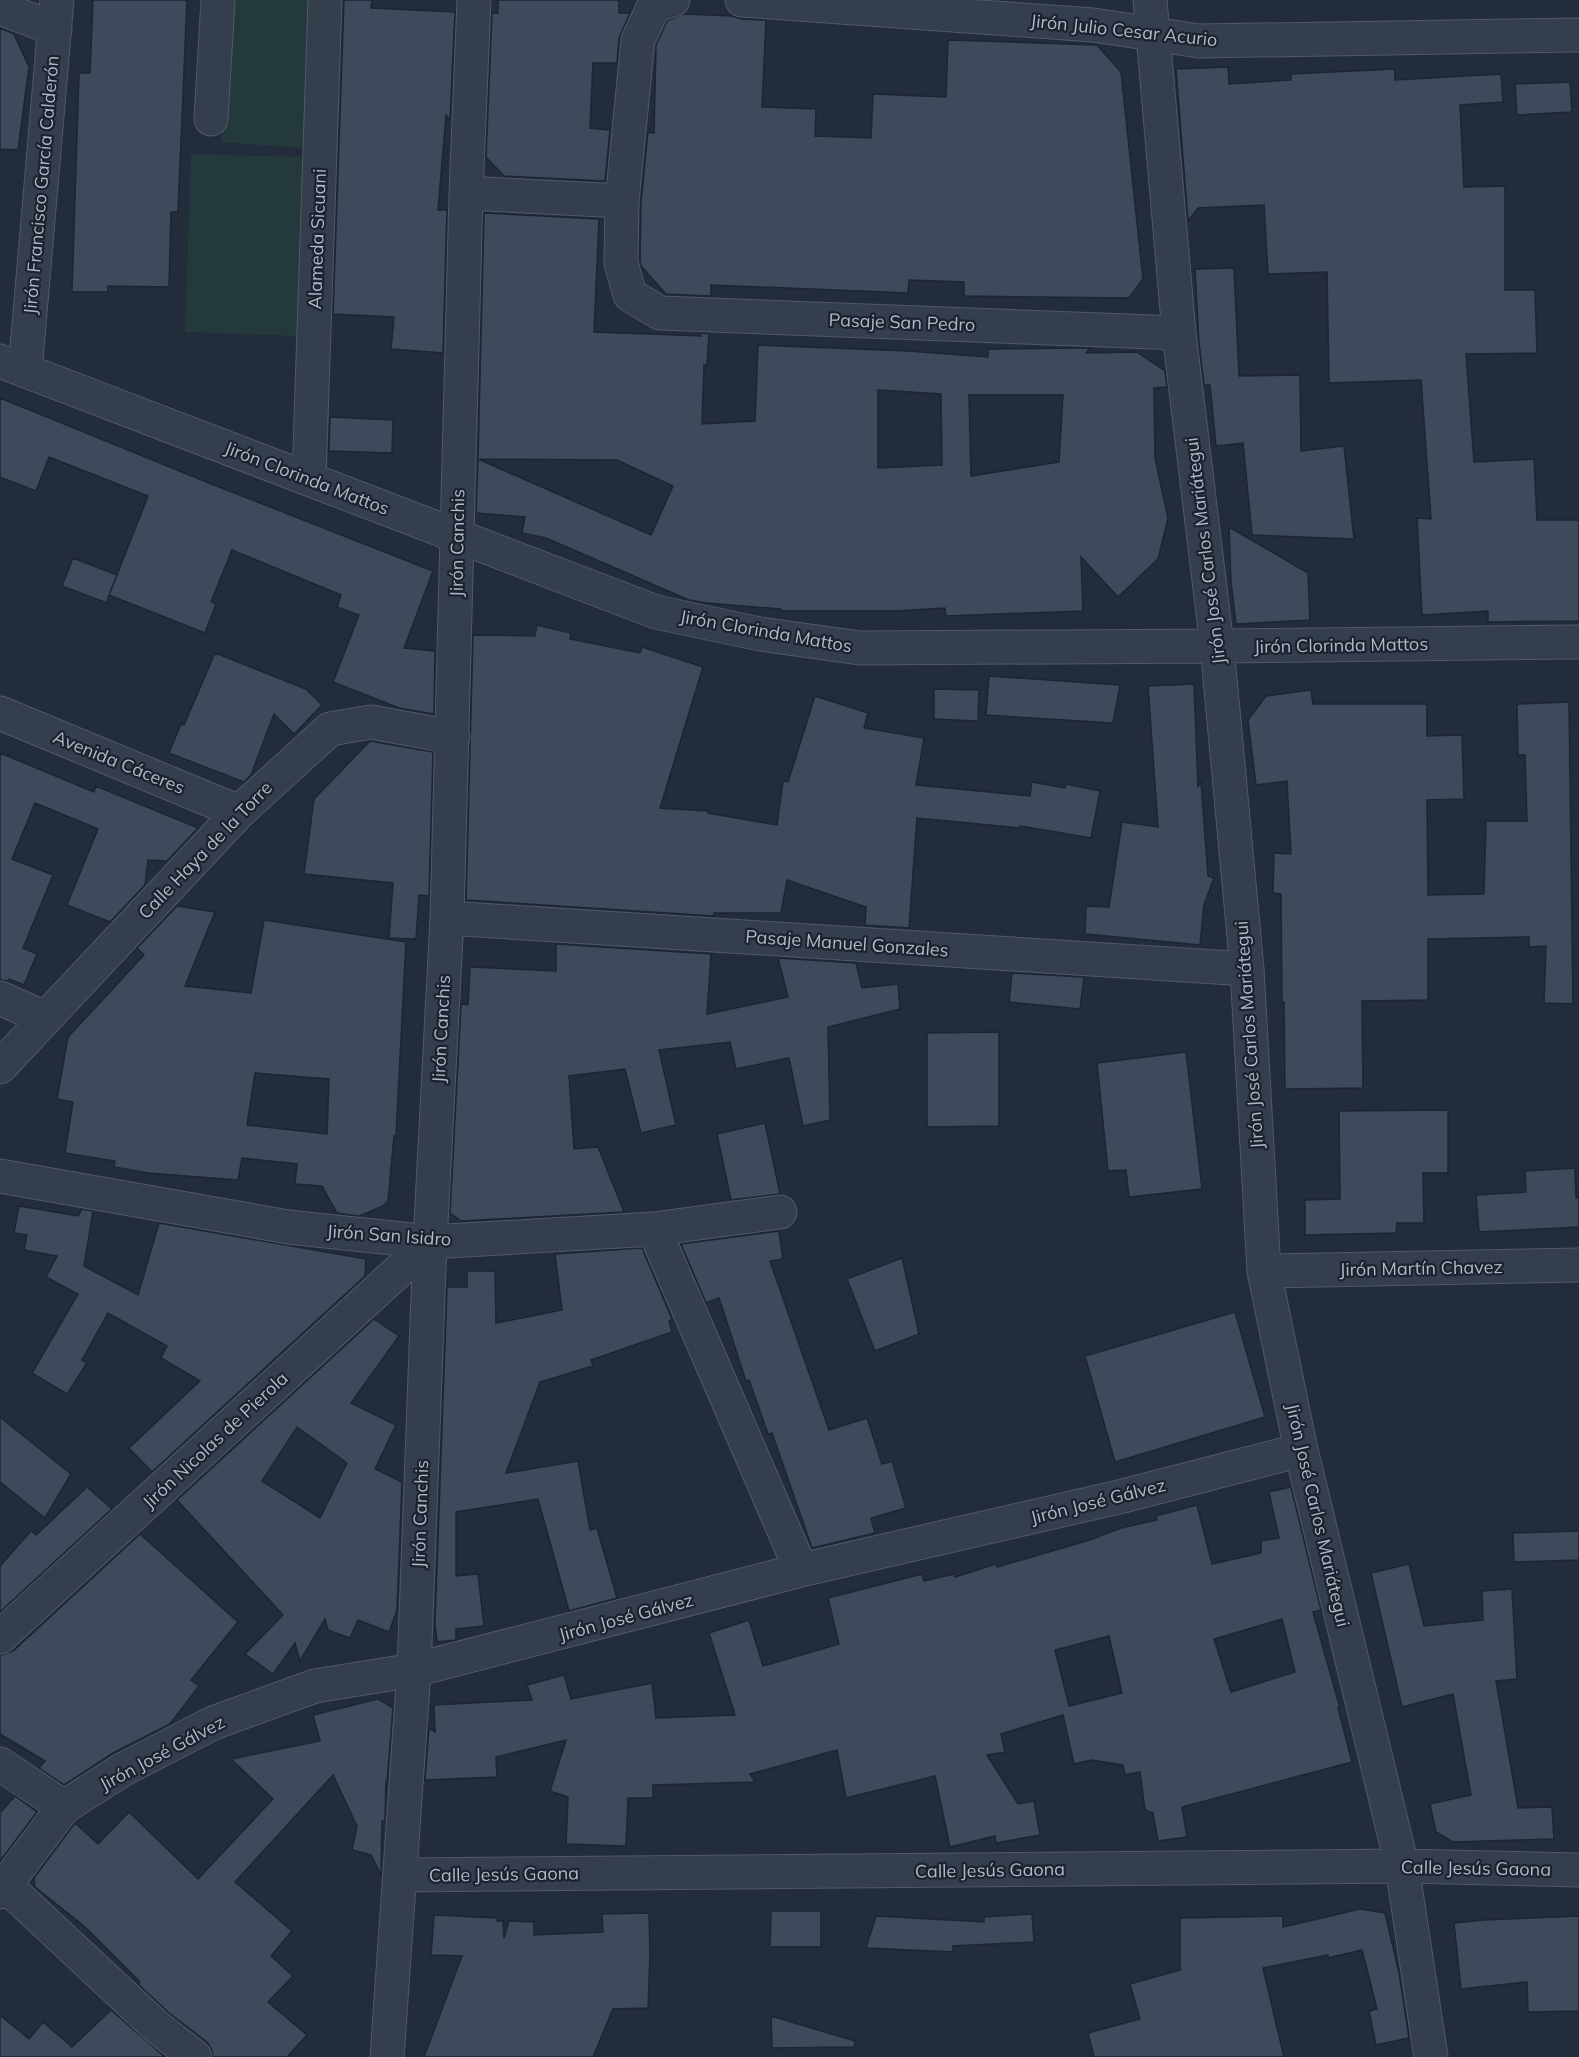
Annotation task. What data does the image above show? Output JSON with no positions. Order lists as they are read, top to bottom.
{
  "streets": {
    "street": [
      "Jirón Julio Cesar Acurio",
      "Jirón Francisco García Calderón",
      "Alameda Sicuani",
      "Pasaje San Pedro",
      "Jirón Clorinda Mattos",
      "Jirón Canchis",
      "Jirón José Carlos Mariátegui",
      "Avenida Cáceres",
      "Calle Haya de la Torre",
      "Pasaje Manuel Gonzales",
      "Jirón San Isidro",
      "Jirón Martín Chavez",
      "Jirón Nicolas de Pierola",
      "Jirón José Gálvez",
      "Calle Jesús Gaona"
    ]
  },
  "crossings": [
    ["Jirón Julio Cesar Acurio", "Jirón José Carlos Mariátegui"],
    ["Jirón Francisco García Calderón", "Jirón Clorinda Mattos"],
    ["Alameda Sicuani", "Jirón Clorinda Mattos"],
    ["Pasaje San Pedro", "Jirón José Carlos Mariátegui"],
    ["Jirón Clorinda Mattos", "Jirón Canchis"],
    ["Jirón Clorinda Mattos", "Jirón José Carlos Mariátegui"],
    ["Jirón Canchis", "Calle Haya de la Torre"],
    ["Jirón Canchis", "Pasaje Manuel Gonzales"],
    ["Jirón Canchis", "Jirón San Isidro"],
    ["Jirón Canchis", "Jirón Nicolas de Pierola"],
    ["Jirón Canchis", "Jirón José Gálvez"],
    ["Jirón Canchis", "Calle Jesús Gaona"],
    ["Jirón José Carlos Mariátegui", "Pasaje Manuel Gonzales"],
    ["Jirón José Carlos Mariátegui", "Jirón Martín Chavez"],
    ["Jirón José Carlos Mariátegui", "Jirón José Gálvez"],
    ["Jirón José Carlos Mariátegui", "Calle Jesús Gaona"],
    ["Avenida Cáceres", "Calle Haya de la Torre"],
    ["Jirón San Isidro", "Jirón Nicolas de Pierola"]
  ]
}
